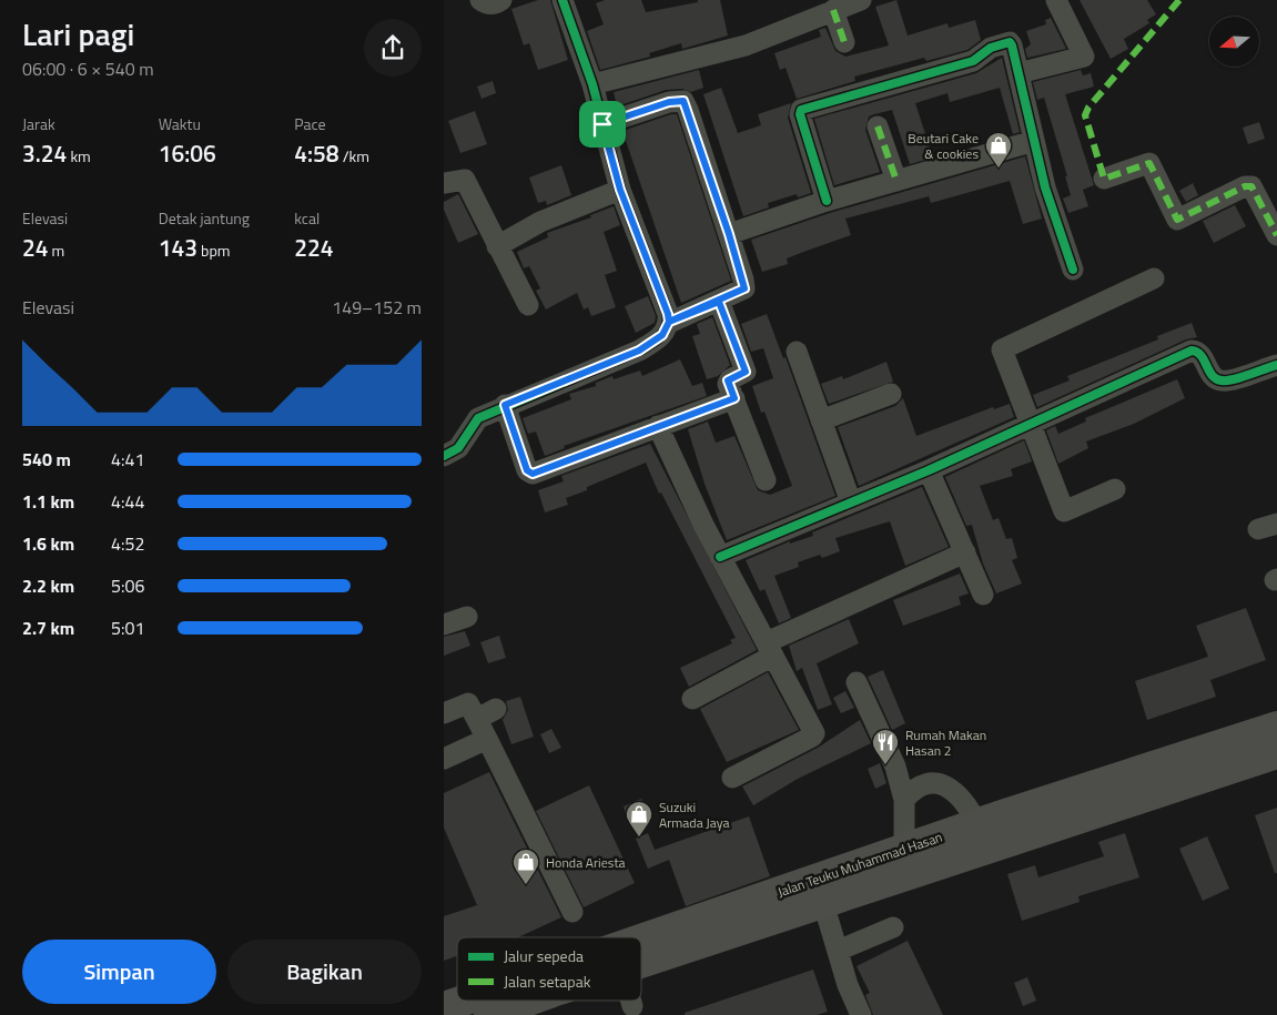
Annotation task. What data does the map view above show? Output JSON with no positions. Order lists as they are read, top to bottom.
{
  "streets": {
    "highway": ["Jalan Teuku Muhammad Hasan"]
  },
  "places": {
    "shop": ["Beutari Cake & cookies", "Suzuki Armada Jaya", "Honda Ariesta"],
    "restaurant": ["Rumah Makan Hasan 2"]
  },
  "legend": ["Jalur sepeda", "Jalan setapak"],
  "north": "left",
  "page": {
    "heading": ["Lari pagi", "06:00 · 6 × 540 m"],
    "stats": [
      ["Jarak", "3.24 km"],
      ["Waktu", "16:06"],
      ["Pace", "4:58 /km"],
      ["Elevasi", "24 m"],
      ["Detak jantung", "143 bpm"],
      ["kcal", "224"]
    ],
    "chart": ["Elevasi", "149–152 m"],
    "list": [
      {
        "name": "540 m",
        "note": "4:41"
      },
      {
        "name": "1.1 km",
        "note": "4:44"
      },
      {
        "name": "1.6 km",
        "note": "4:52"
      },
      {
        "name": "2.2 km",
        "note": "5:06"
      },
      {
        "name": "2.7 km",
        "note": "5:01"
      }
    ],
    "buttons": ["Simpan", "Bagikan"]
  }
}
